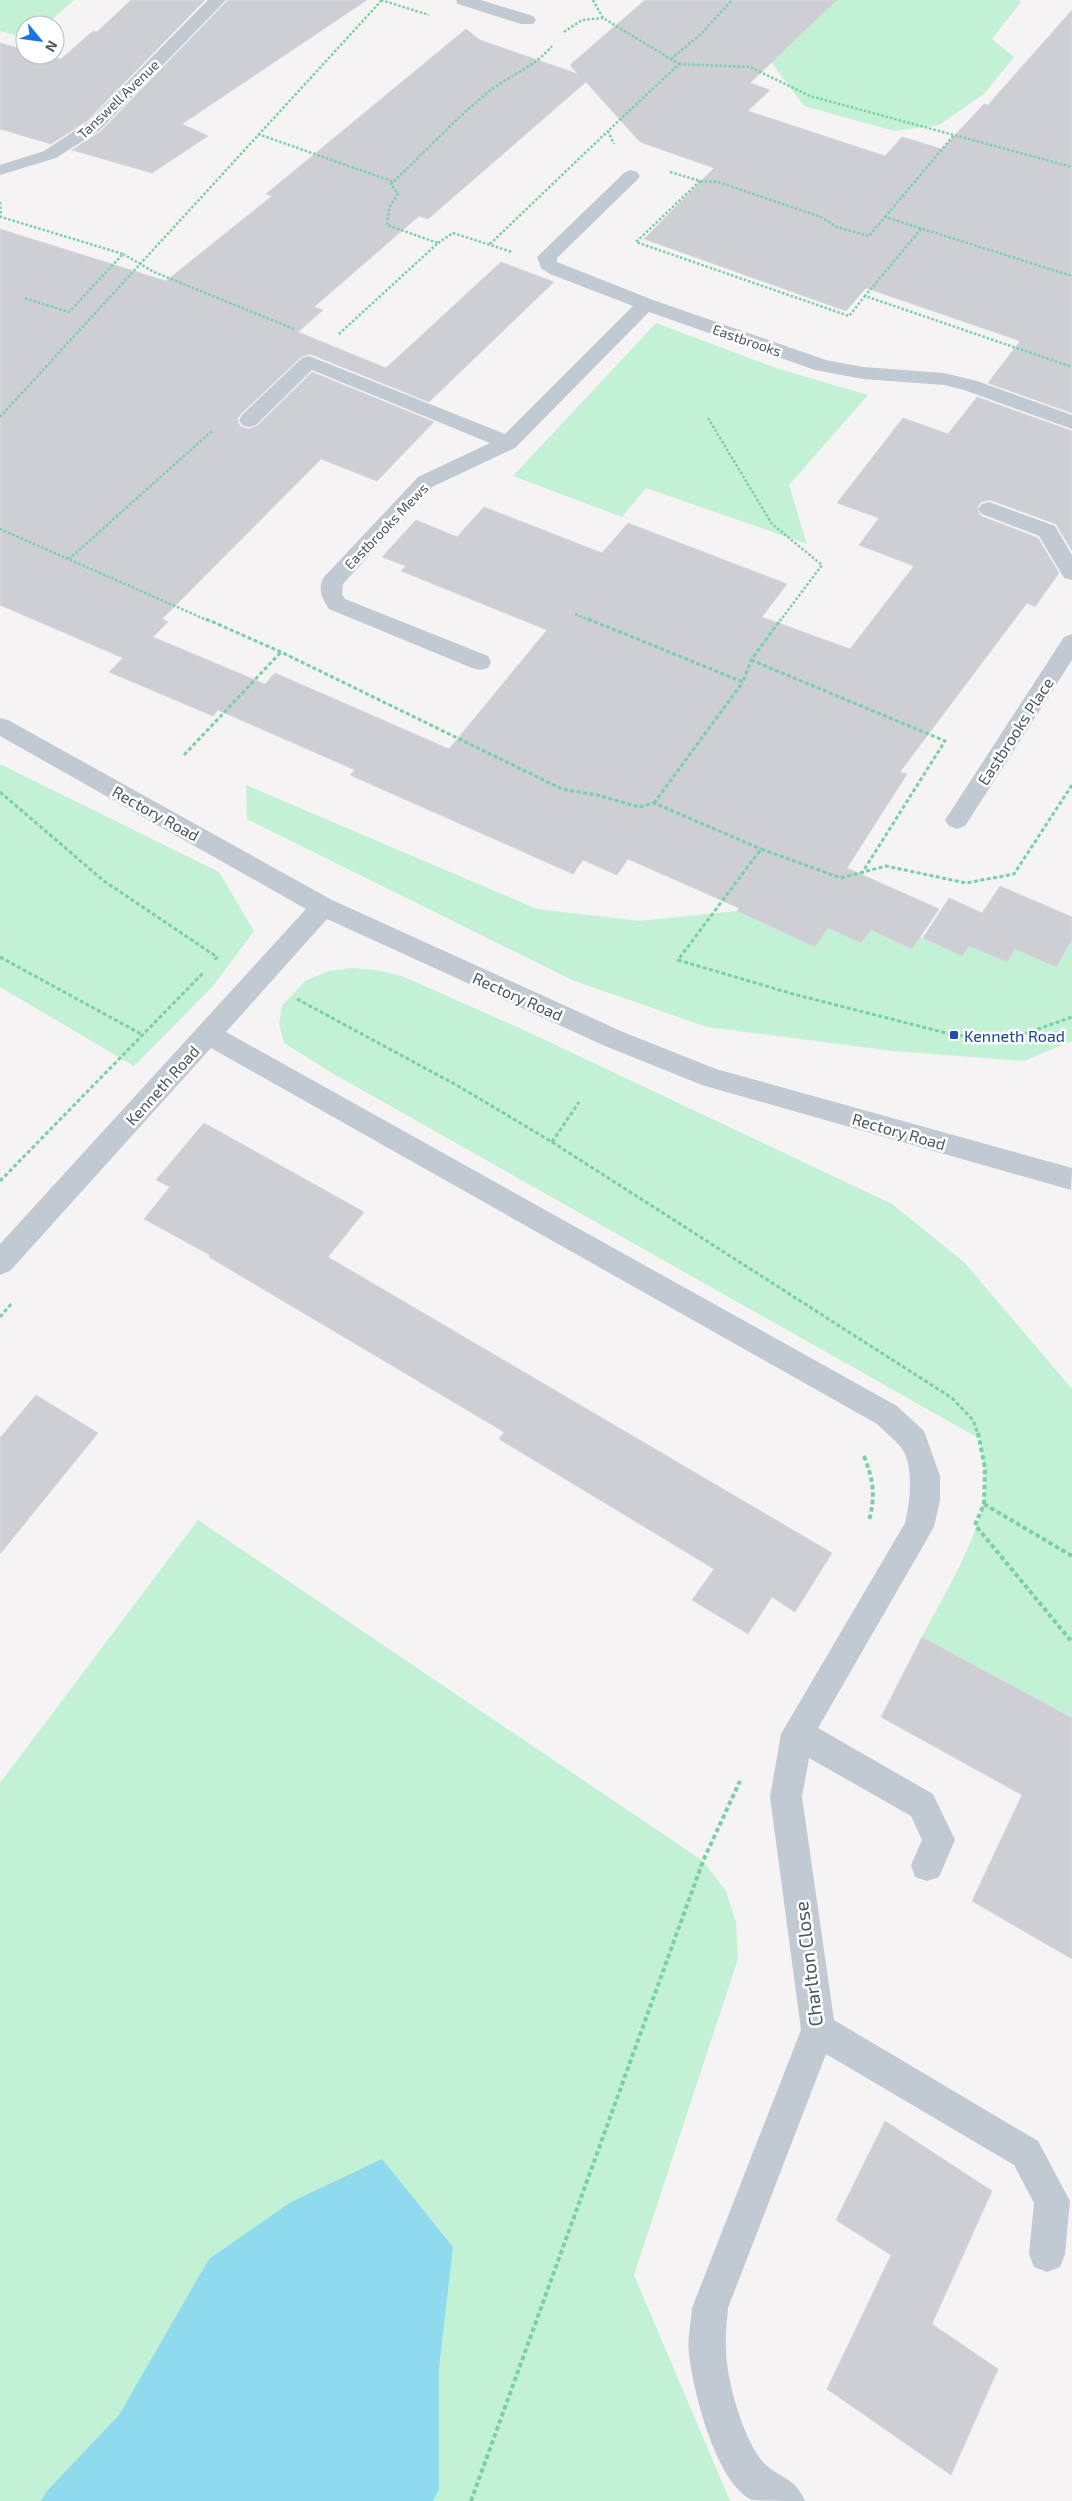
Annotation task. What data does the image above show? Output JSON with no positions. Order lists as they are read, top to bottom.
{
  "streets": {
    "street": [
      "Tanswell Avenue",
      "Eastbrooks",
      "Eastbrooks Mews",
      "Eastbrooks Place",
      "Rectory Road",
      "Kenneth Road",
      "Charlton Close"
    ]
  },
  "crossings": [
    ["Eastbrooks", "Eastbrooks Mews"],
    ["Rectory Road", "Kenneth Road"],
    ["Kenneth Road", "Charlton Close"]
  ],
  "places": {
    "transit": ["Kenneth Road"]
  },
  "north": "bottom right"
}
